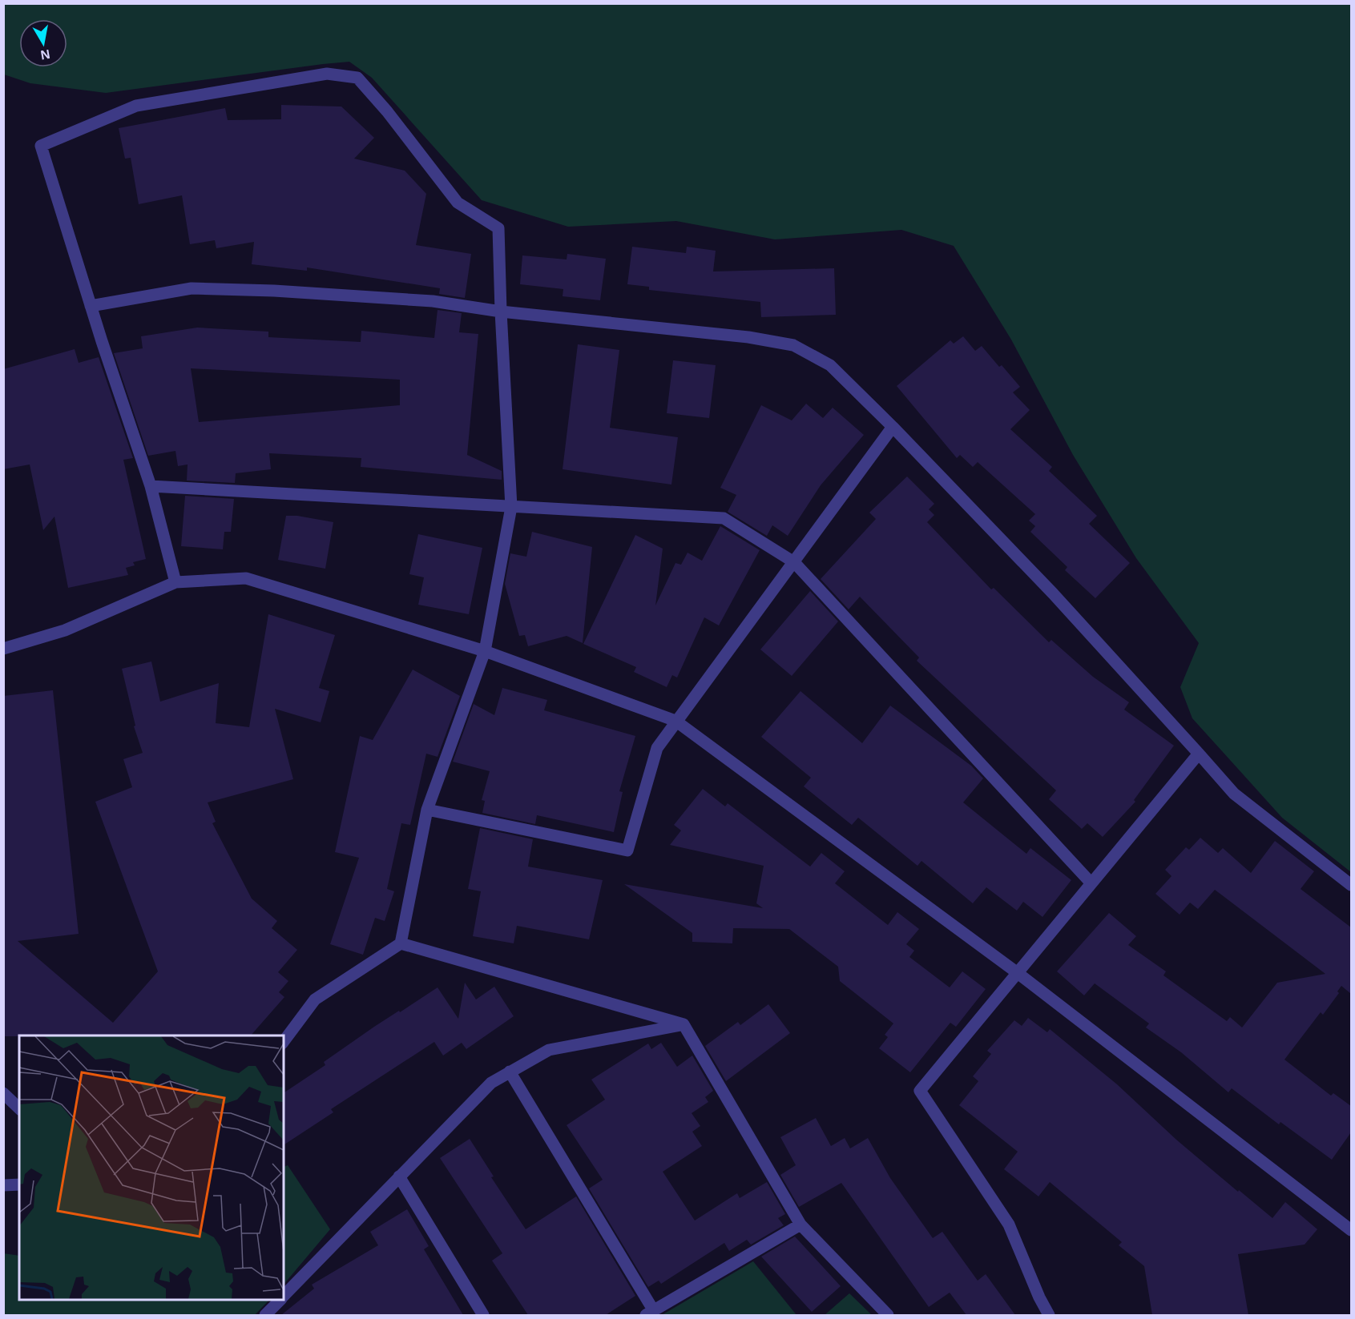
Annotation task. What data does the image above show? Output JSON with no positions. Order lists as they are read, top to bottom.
{
  "north": "bottom"
}
